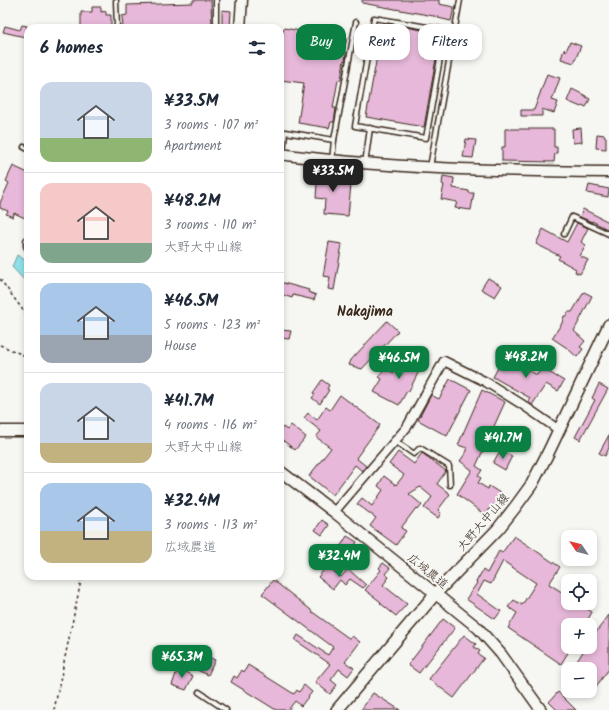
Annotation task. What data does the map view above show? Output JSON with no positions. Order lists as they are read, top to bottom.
{
  "streets": {
    "main road": ["大野大中山線"],
    "street": ["広域農道"]
  },
  "crossings": [
    ["大野大中山線", "広域農道"]
  ],
  "districts": ["Nakajima"],
  "north": "top left",
  "page": {
    "chip": ["Buy", "Rent", "Filters"],
    "heading": "6 homes",
    "list": [
      {
        "name": "¥33.5M",
        "note": "3 rooms · 107 m² · Apartment"
      },
      {
        "name": "¥48.2M",
        "note": "3 rooms · 110 m² · 大野大中山線"
      },
      {
        "name": "¥46.5M",
        "note": "5 rooms · 123 m² · House"
      },
      {
        "name": "¥41.7M",
        "note": "4 rooms · 116 m² · 大野大中山線"
      },
      {
        "name": "¥32.4M",
        "note": "3 rooms · 113 m² · 広域農道"
      }
    ],
    "price": [
      "¥33.5M",
      "¥48.2M",
      "¥46.5M",
      "¥41.7M",
      "¥32.4M",
      "¥65.3M"
    ],
    "map_buttons": ["+", "−"]
  }
}
